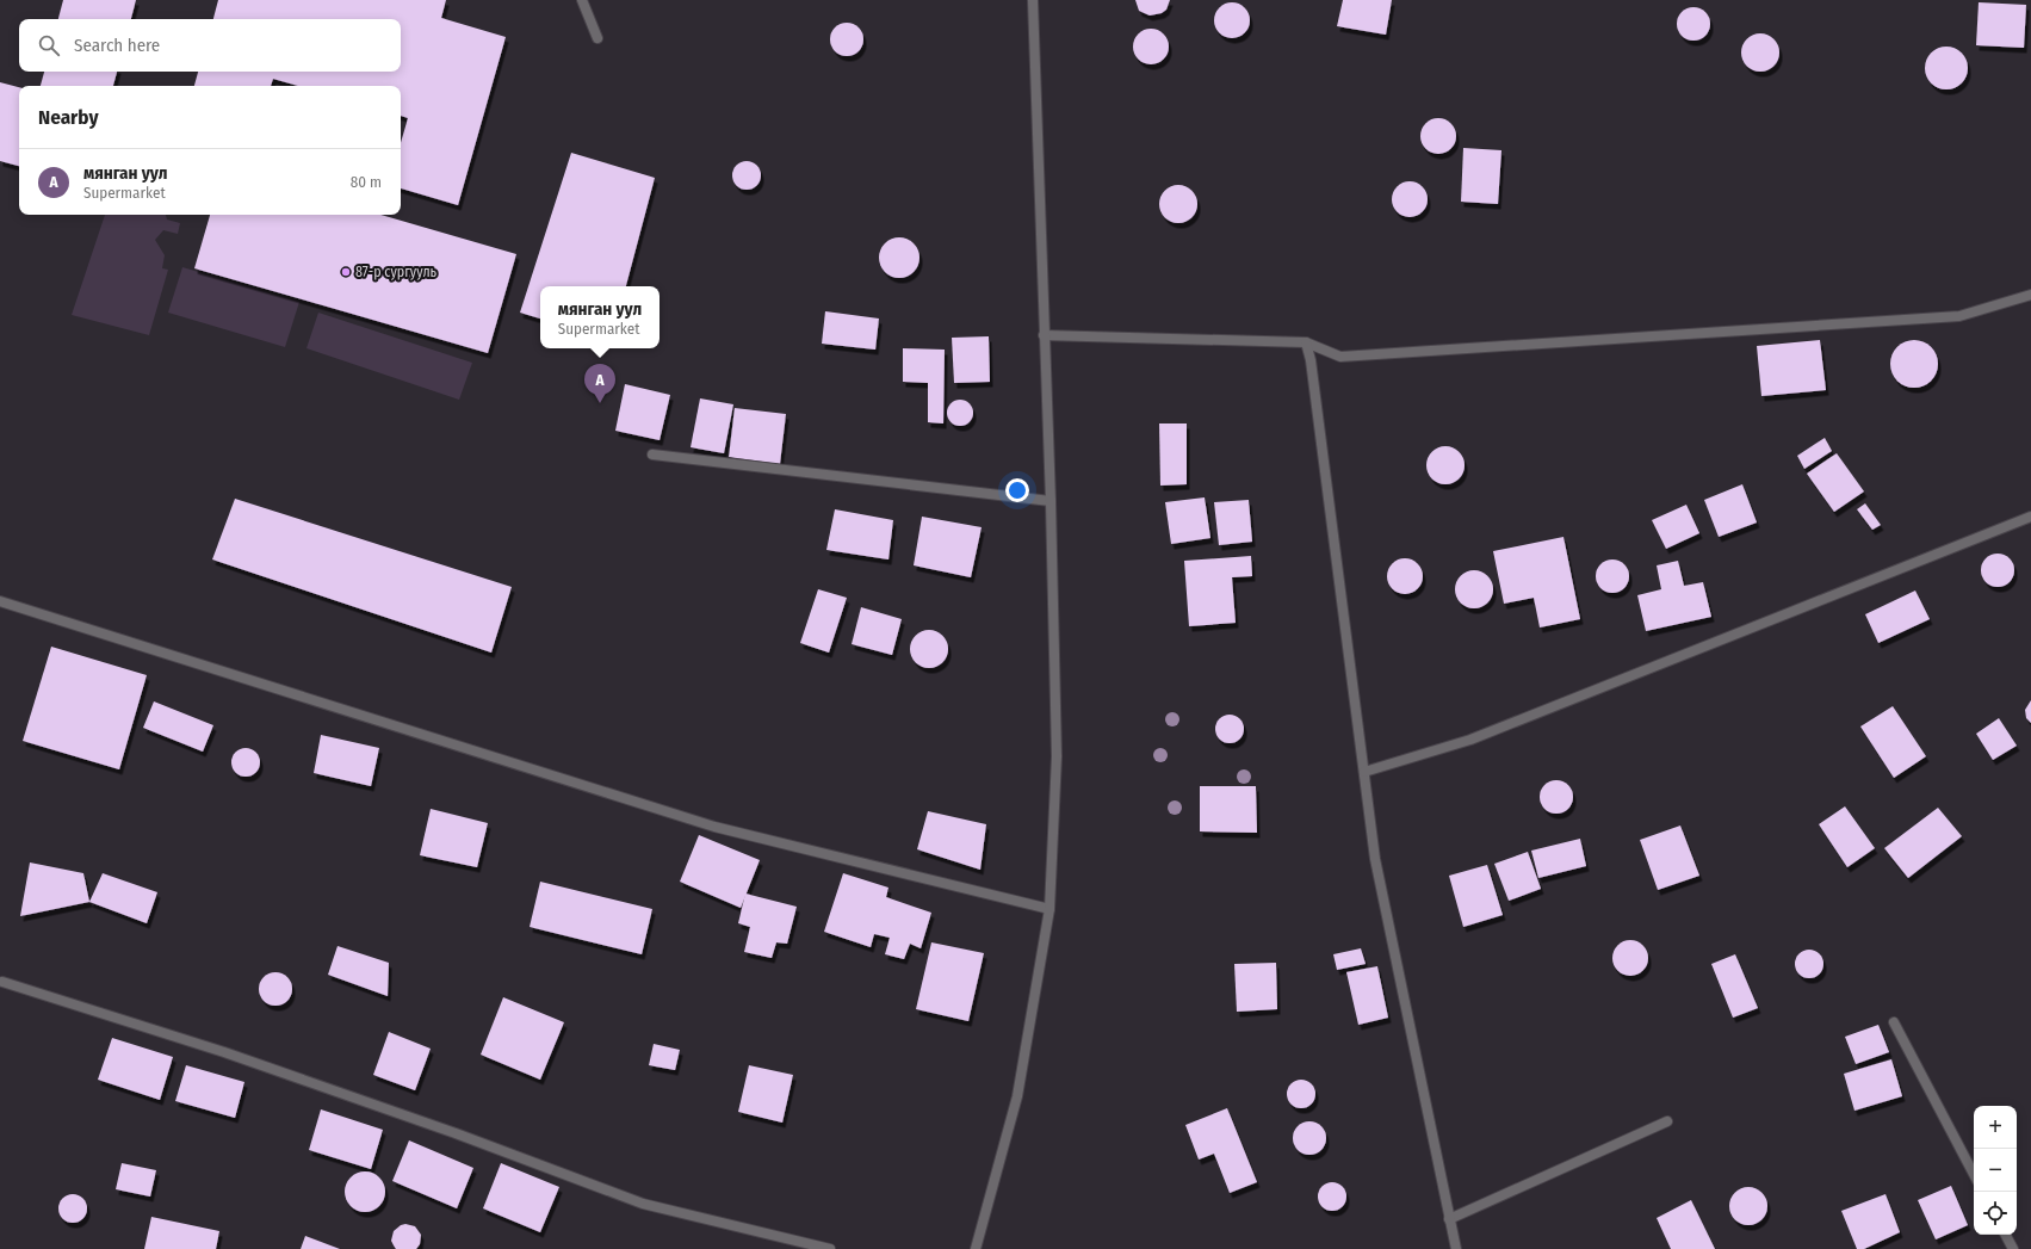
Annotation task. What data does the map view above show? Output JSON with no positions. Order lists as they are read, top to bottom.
{
  "places": ["87-р сургууль"],
  "page": {
    "search": "Search here",
    "heading": "Nearby",
    "list": [
      {
        "mark": "A",
        "name": "мянган уул",
        "note": "Supermarket",
        "value": "80 m"
      }
    ],
    "popup": ["мянган уул", "Supermarket"],
    "pins": "A",
    "map_buttons": ["+", "−"]
  }
}
